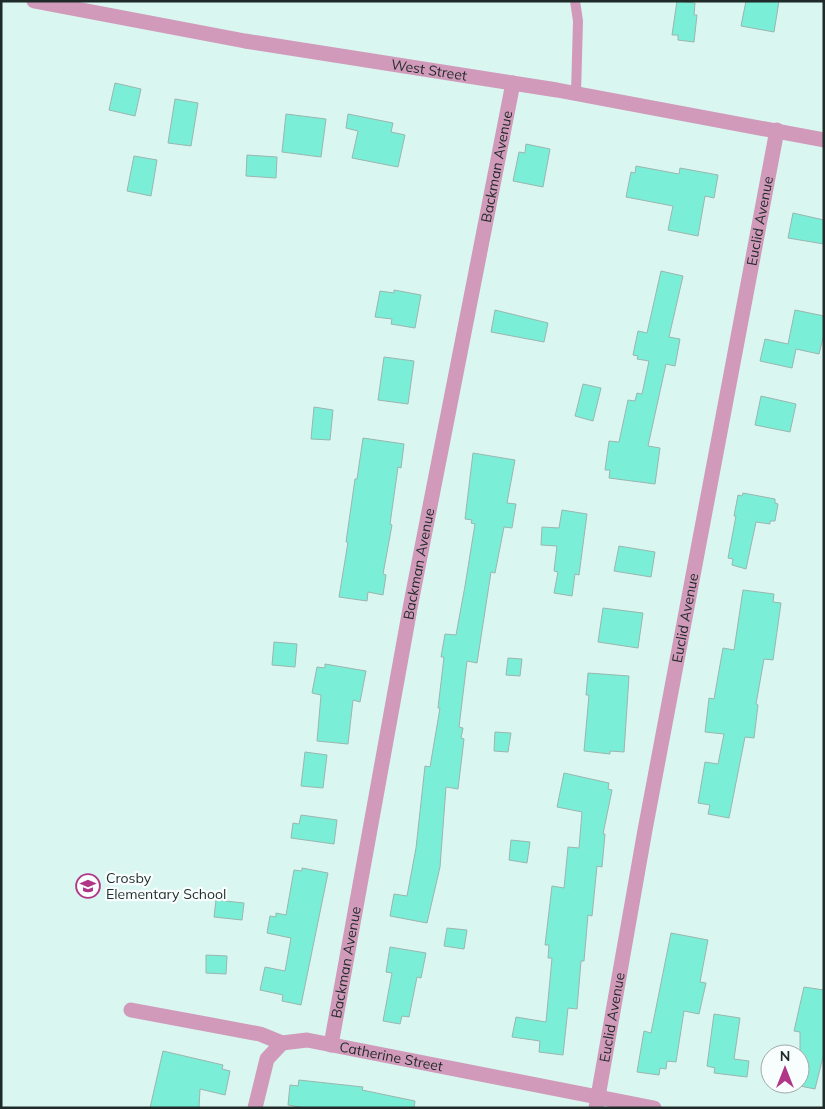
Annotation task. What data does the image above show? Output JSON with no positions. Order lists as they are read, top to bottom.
{
  "streets": {
    "street": [
      "West Street",
      "Backman Avenue",
      "Euclid Avenue",
      "Catherine Street"
    ]
  },
  "crossings": [
    ["West Street", "Backman Avenue"],
    ["West Street", "Euclid Avenue"],
    ["Backman Avenue", "Catherine Street"],
    ["Euclid Avenue", "Catherine Street"]
  ],
  "places": {
    "school or university": ["Crosby Elementary School"]
  },
  "north": "top"
}
